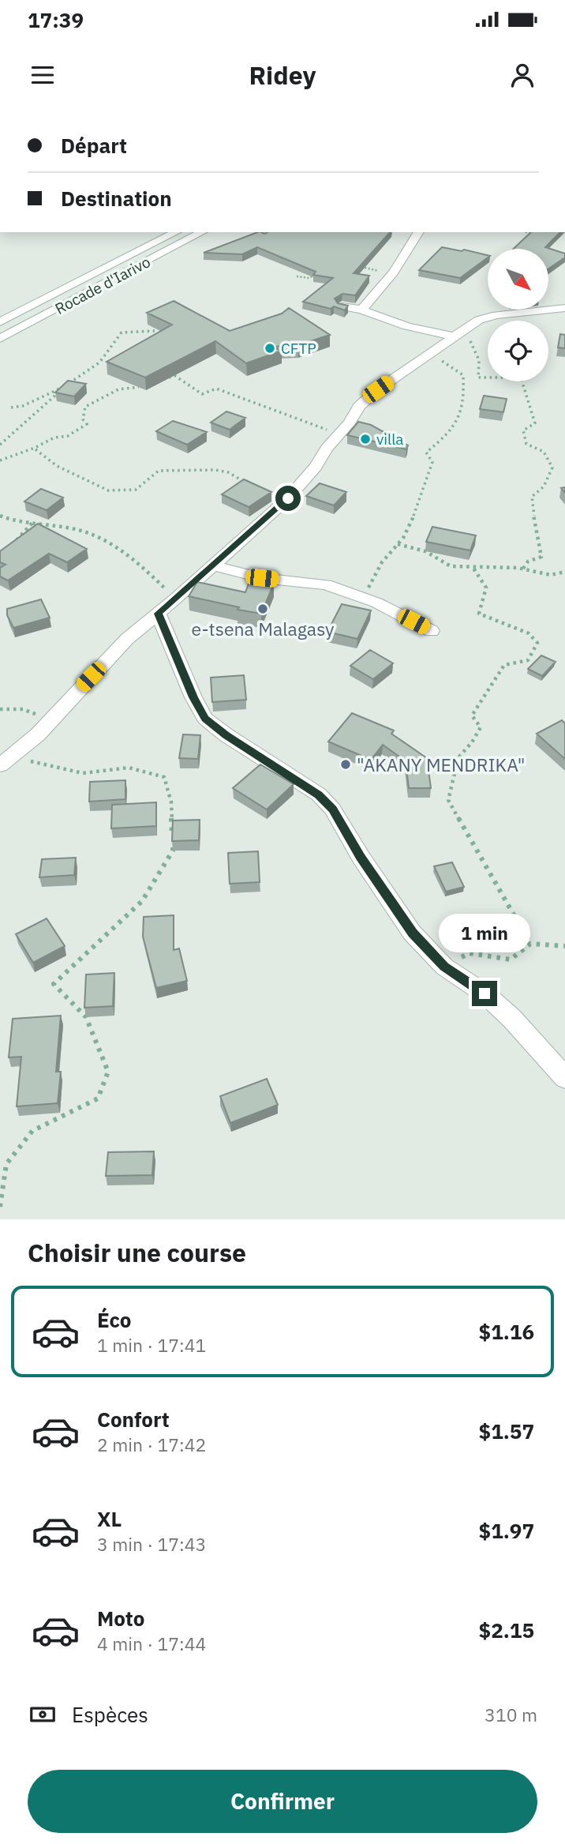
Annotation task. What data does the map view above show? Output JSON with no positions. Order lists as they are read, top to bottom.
{
  "streets": {
    "street": ["Rocade d'Iarivo"]
  },
  "places": [
    "CFTP",
    "villa",
    "e-tsena Malagasy",
    "\"AKANY MENDRIKA\""
  ],
  "north": "bottom right",
  "page": {
    "status": "17:39",
    "header": "Ridey",
    "banner": ["Départ", "Destination"],
    "bubble": "1 min",
    "heading": "Choisir une course",
    "list": [
      {
        "name": "Éco",
        "note": "1 min · 17:41",
        "value": "$1.16"
      },
      {
        "name": "Confort",
        "note": "2 min · 17:42",
        "value": "$1.57"
      },
      {
        "name": "XL",
        "note": "3 min · 17:43",
        "value": "$1.97"
      },
      {
        "name": "Moto",
        "note": "4 min · 17:44",
        "value": "$2.15"
      }
    ],
    "pay": ["Espèces", "310 m"],
    "buttons": "Confirmer"
  }
}
